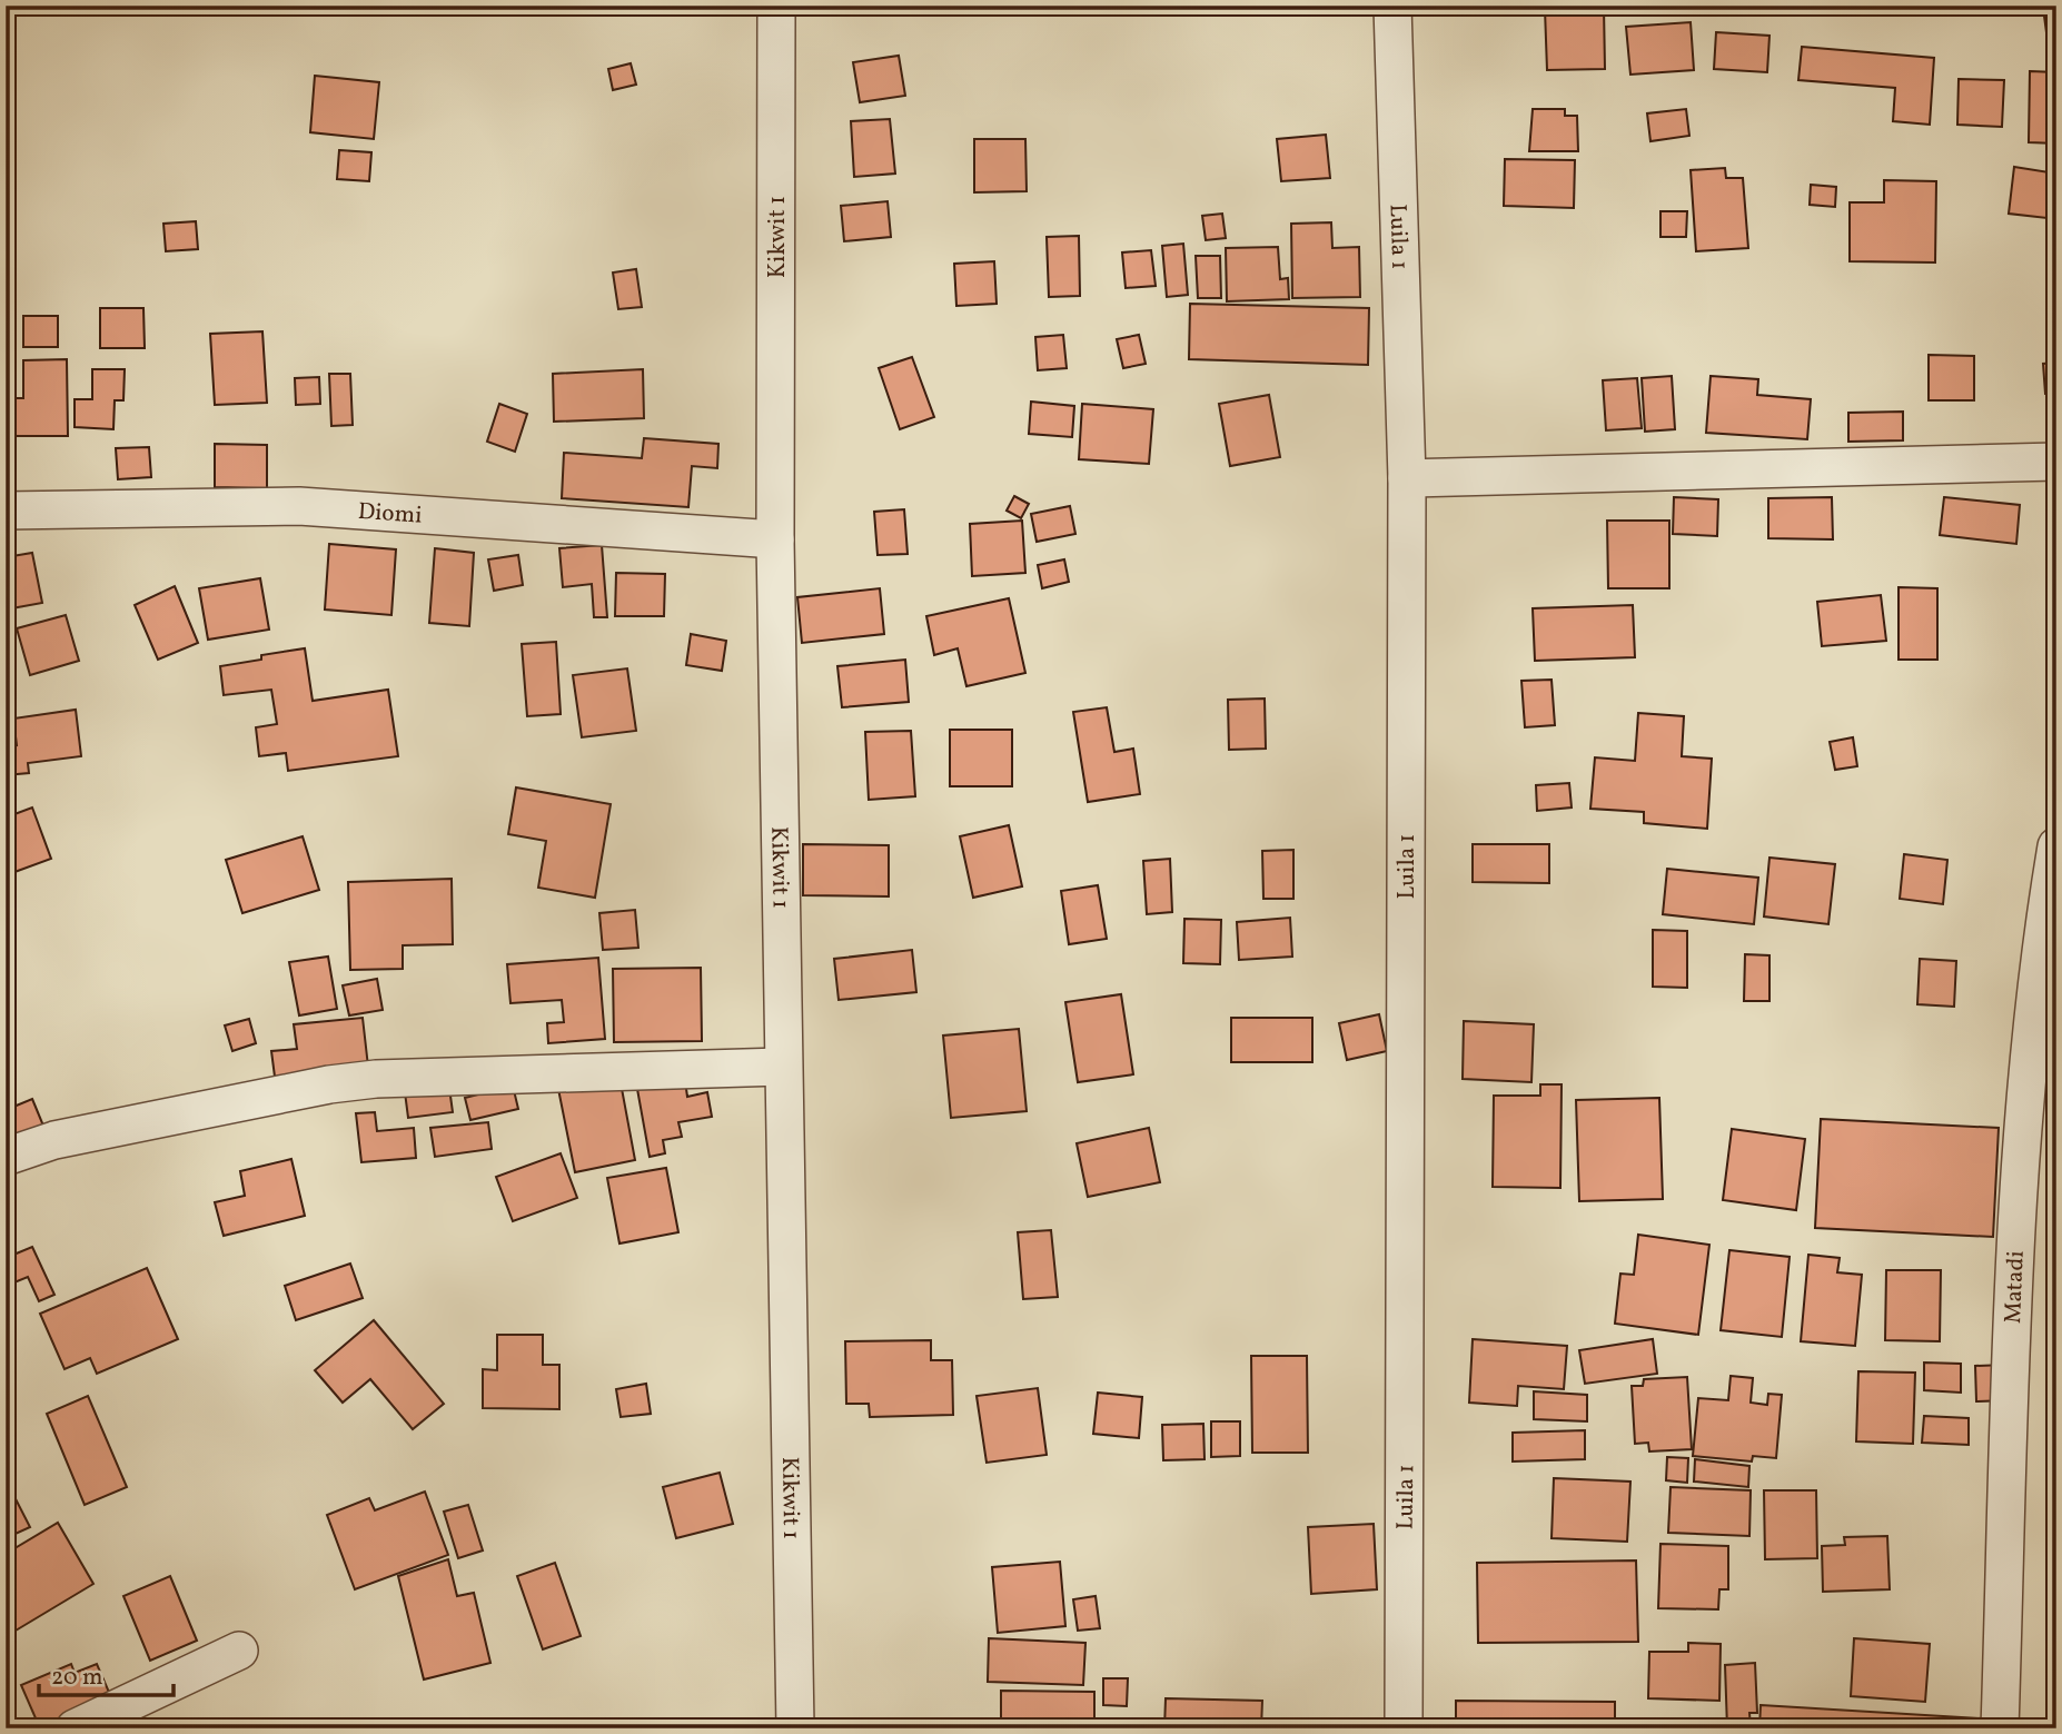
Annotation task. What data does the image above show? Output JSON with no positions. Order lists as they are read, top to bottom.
{
  "streets": {
    "street": [
      "Kikwit 1",
      "Luila 1",
      "Diomi",
      "Matadi"
    ]
  },
  "crossings": [
    ["Kikwit 1", "Diomi"]
  ],
  "scale_bar": "20 m"
}
